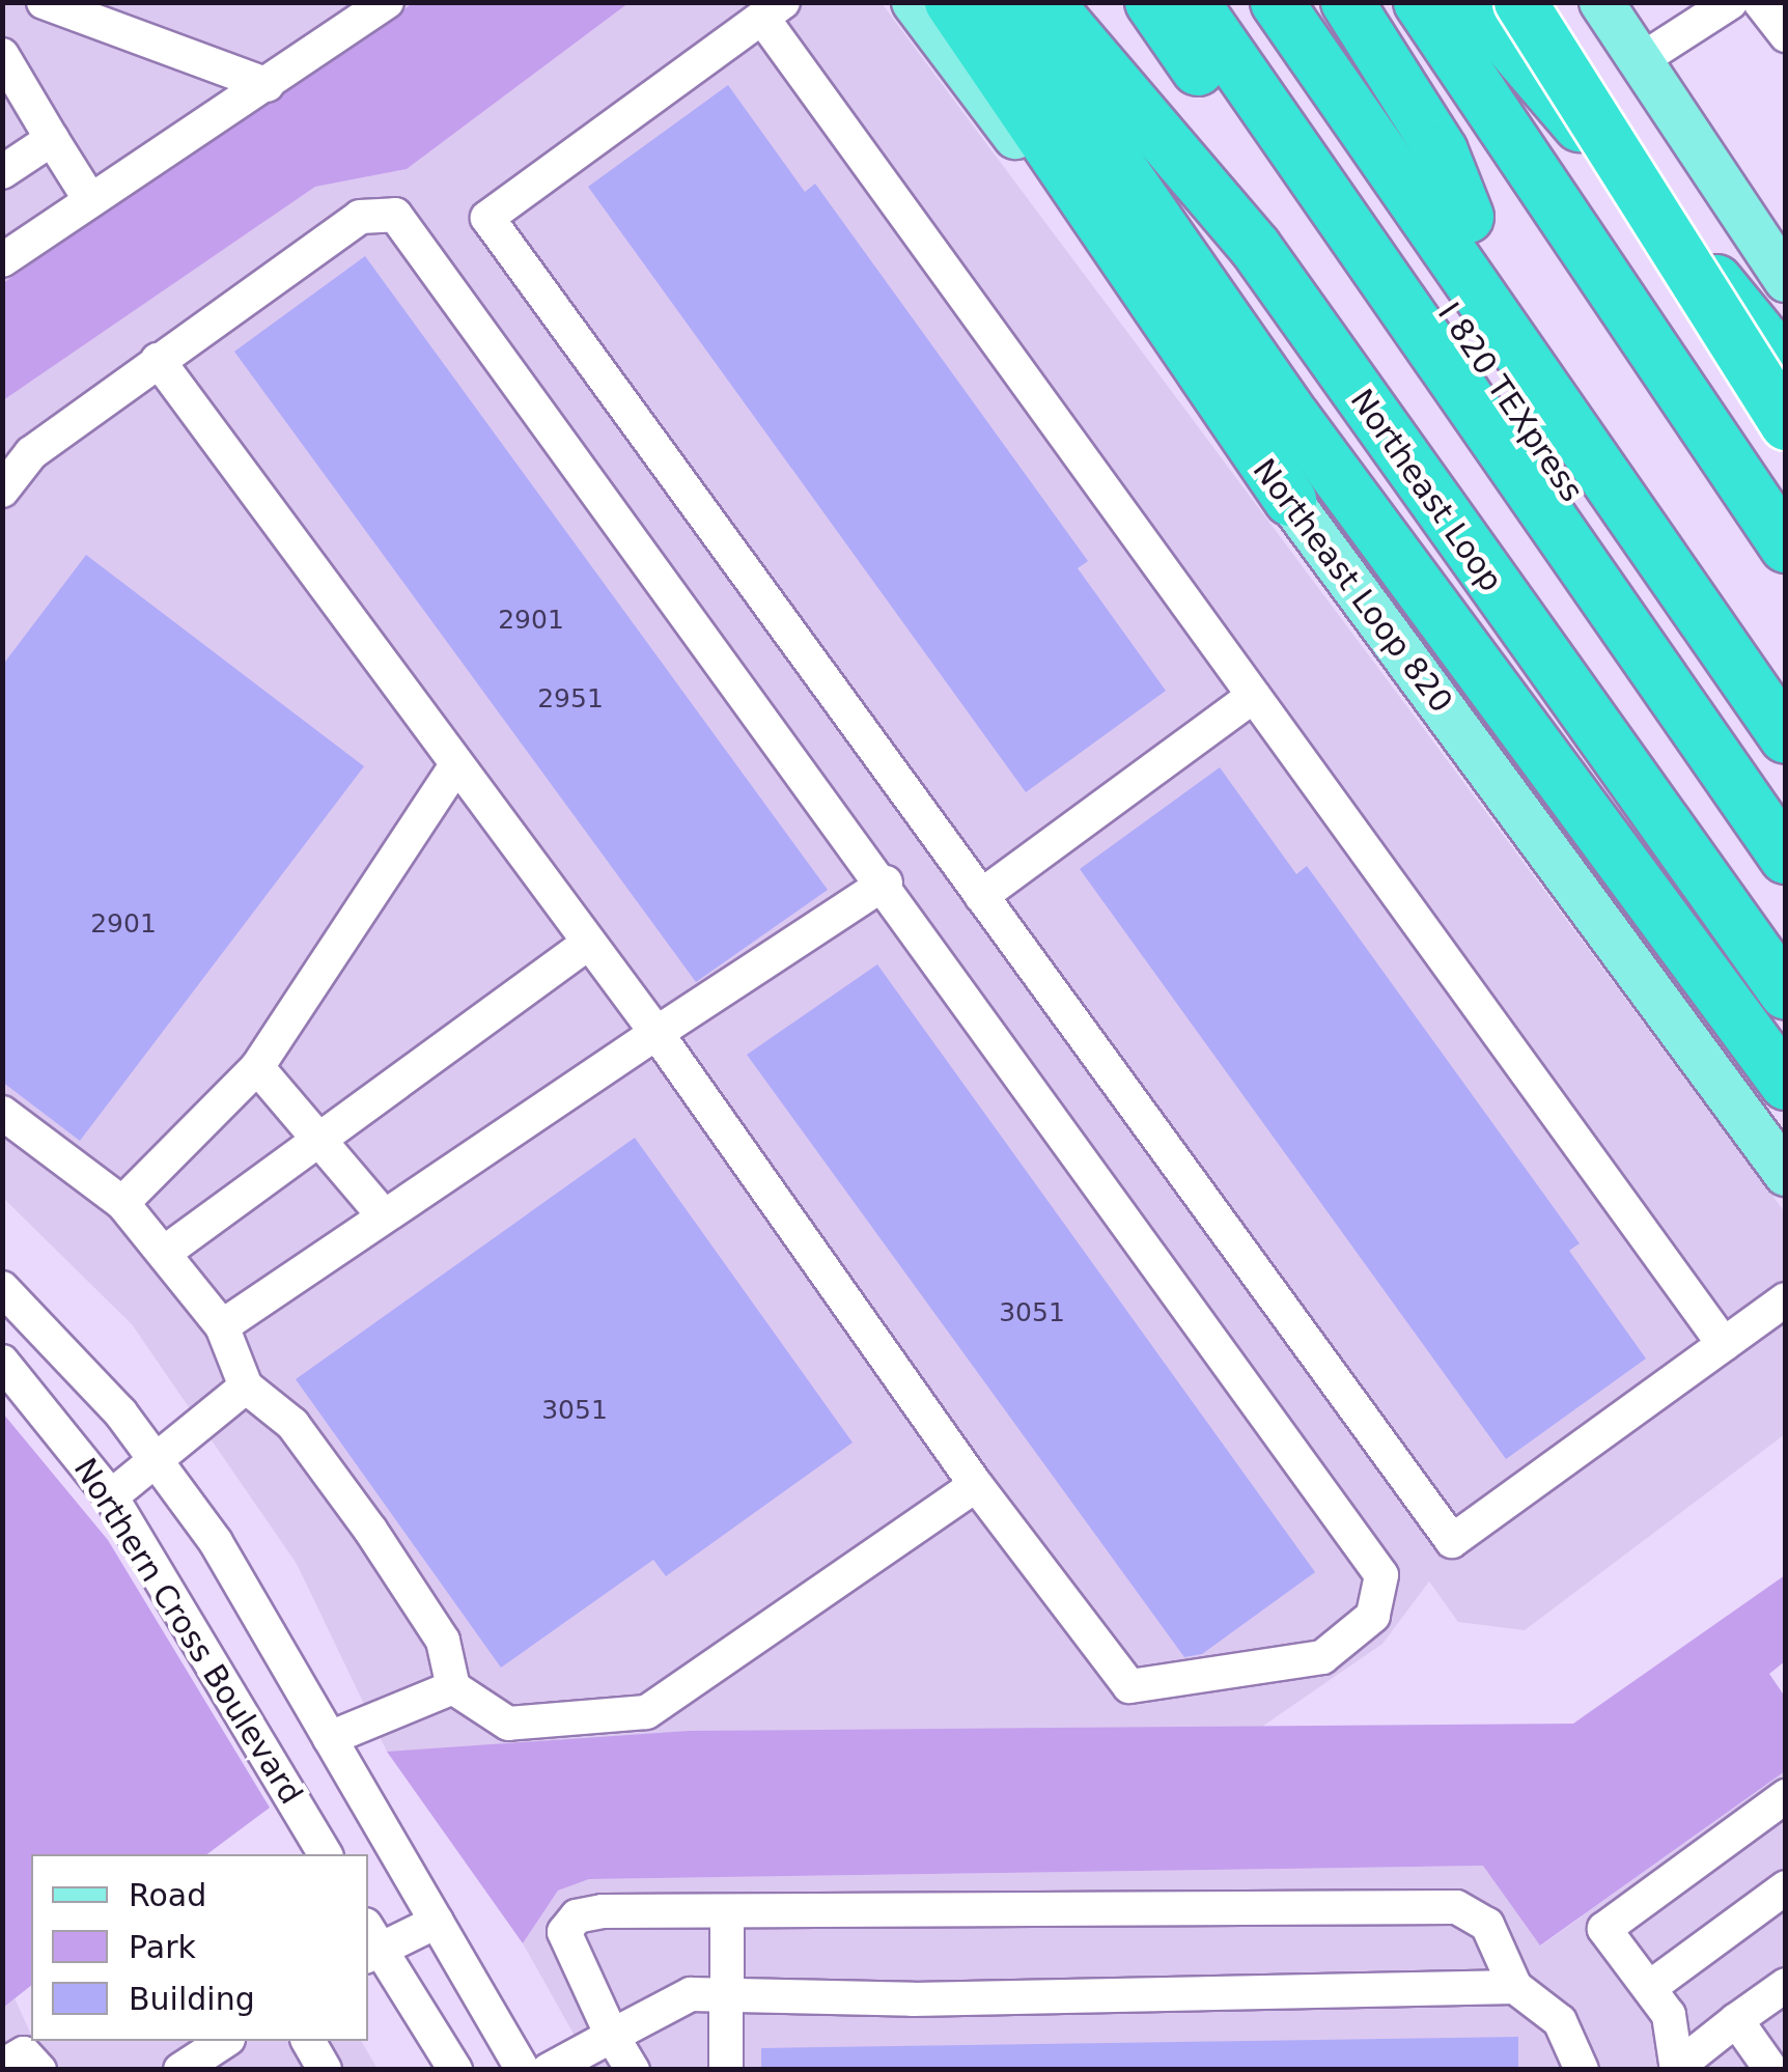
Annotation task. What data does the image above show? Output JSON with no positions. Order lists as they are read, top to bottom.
{
  "streets": {
    "highway": ["I 820 TEXpress", "Northeast Loop"],
    "main road": ["Northeast Loop 820"],
    "street": ["Northern Cross Boulevard"]
  },
  "house_numbers": [
    "2901",
    "2951",
    "2901",
    "3051",
    "3051"
  ],
  "legend": ["Road", "Park", "Building"]
}
